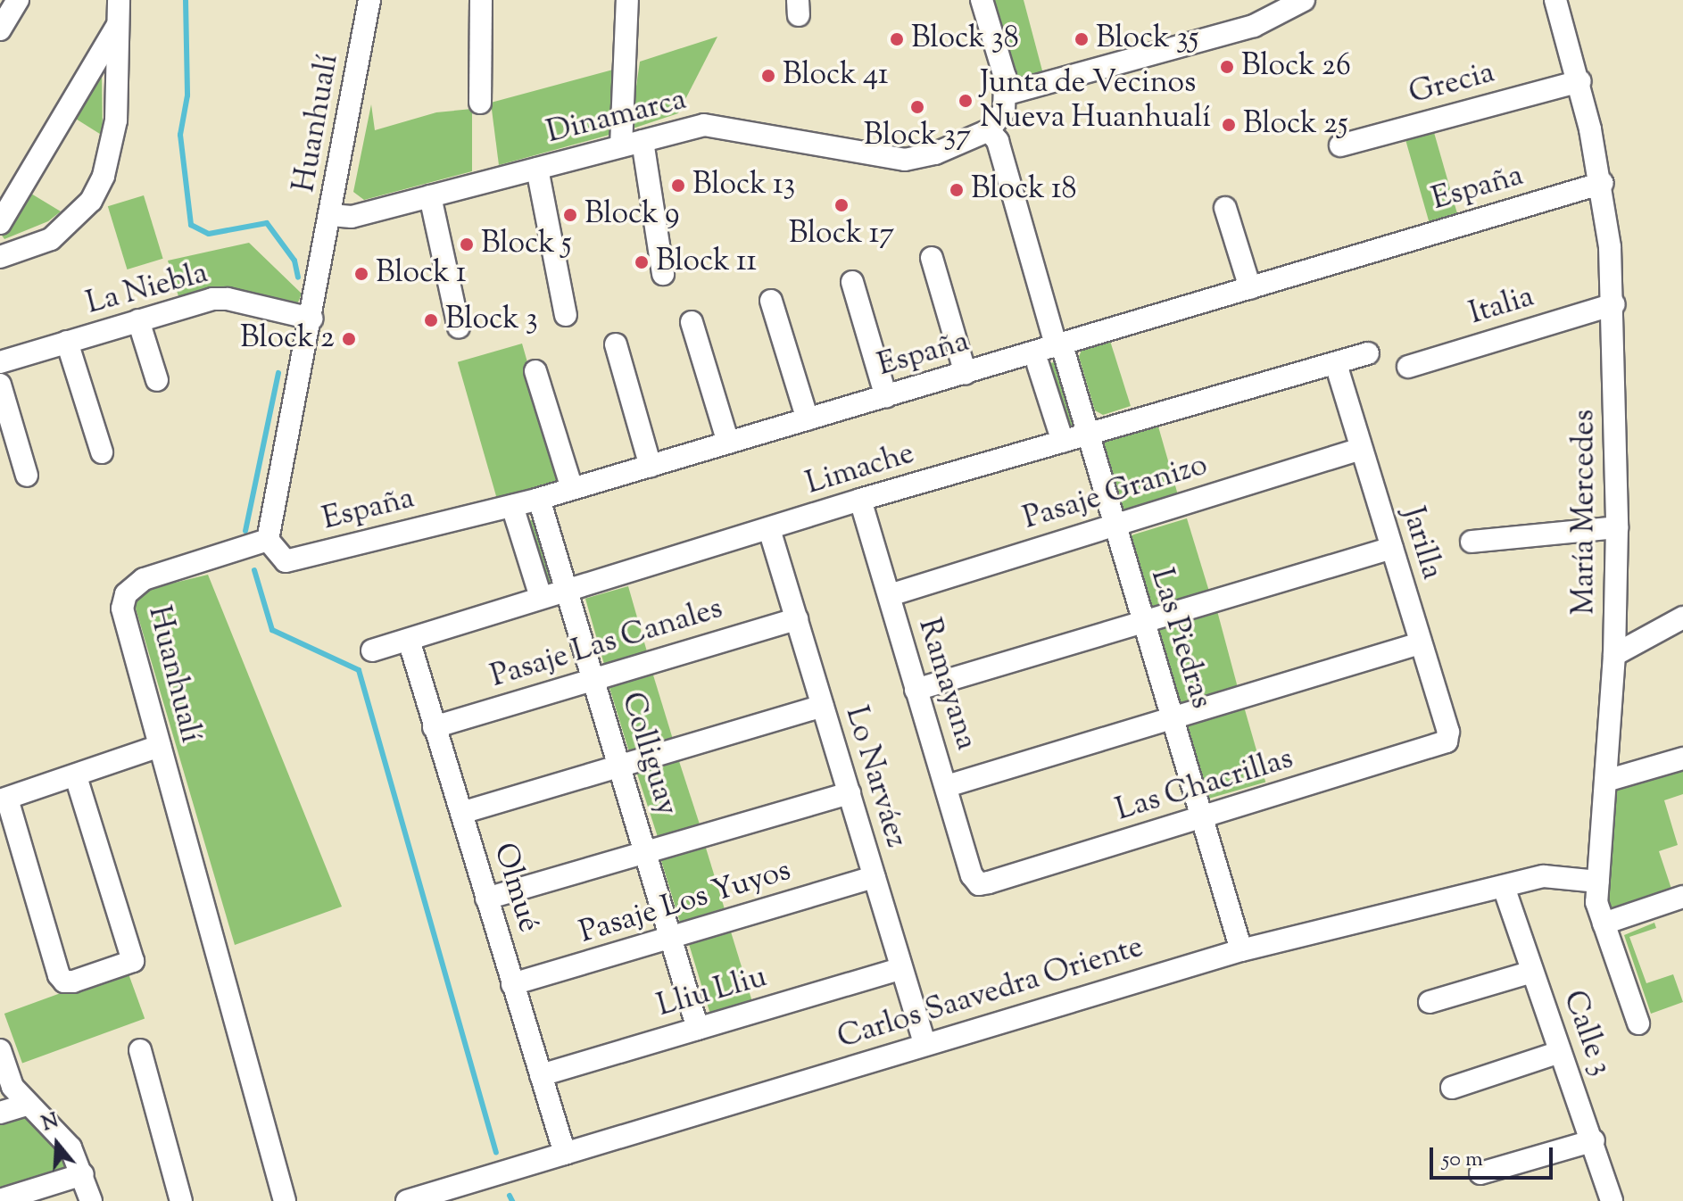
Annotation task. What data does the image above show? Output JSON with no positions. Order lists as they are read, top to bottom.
{
  "streets": {
    "street": [
      "Grecia",
      "Dinamarca",
      "Huanhualí",
      "España",
      "La Niebla",
      "Italia",
      "Limache",
      "Pasaje Granizo",
      "María Mercedes",
      "Jarilla",
      "Las Piedras",
      "Pasaje Las Canales",
      "Ramayana",
      "Colliguay",
      "Lo Narváez",
      "Las Chacrillas",
      "Olmué",
      "Pasaje Los Yuyos",
      "Lliu Lliu",
      "Carlos Saavedra Oriente",
      "Calle 3"
    ]
  },
  "crossings": [
    ["Grecia", "María Mercedes"],
    ["Dinamarca", "Huanhualí"],
    ["Dinamarca", "Las Piedras"],
    ["Huanhualí", "España"],
    ["Huanhualí", "La Niebla"],
    ["España", "María Mercedes"],
    ["España", "Las Piedras"],
    ["España", "Colliguay"],
    ["Italia", "María Mercedes"],
    ["Limache", "Jarilla"],
    ["Limache", "Las Piedras"],
    ["Limache", "Ramayana"],
    ["Limache", "Colliguay"],
    ["Limache", "Lo Narváez"],
    ["Limache", "Olmué"],
    ["Pasaje Granizo", "Jarilla"],
    ["Pasaje Granizo", "Las Piedras"],
    ["Pasaje Granizo", "Ramayana"],
    ["María Mercedes", "Carlos Saavedra Oriente"],
    ["Jarilla", "Las Chacrillas"],
    ["Las Piedras", "Las Chacrillas"],
    ["Las Piedras", "Carlos Saavedra Oriente"],
    ["Pasaje Las Canales", "Colliguay"],
    ["Pasaje Las Canales", "Lo Narváez"],
    ["Pasaje Las Canales", "Olmué"],
    ["Ramayana", "Las Chacrillas"],
    ["Colliguay", "Pasaje Los Yuyos"],
    ["Colliguay", "Lliu Lliu"],
    ["Lo Narváez", "Pasaje Los Yuyos"],
    ["Lo Narváez", "Lliu Lliu"],
    ["Lo Narváez", "Carlos Saavedra Oriente"],
    ["Olmué", "Pasaje Los Yuyos"],
    ["Olmué", "Lliu Lliu"],
    ["Olmué", "Carlos Saavedra Oriente"],
    ["Carlos Saavedra Oriente", "Calle 3"]
  ],
  "places": [
    "Block 38",
    "Block 35",
    "Block 26",
    "Block 41",
    "Junta de Vecinos Nueva Huanhualí",
    "Block 37",
    "Block 25",
    "Block 13",
    "Block 18",
    "Block 17",
    "Block 9",
    "Block 5",
    "Block 11",
    "Block 1",
    "Block 3",
    "Block 2"
  ],
  "scale_bar": "50 m",
  "north": "top"
}
